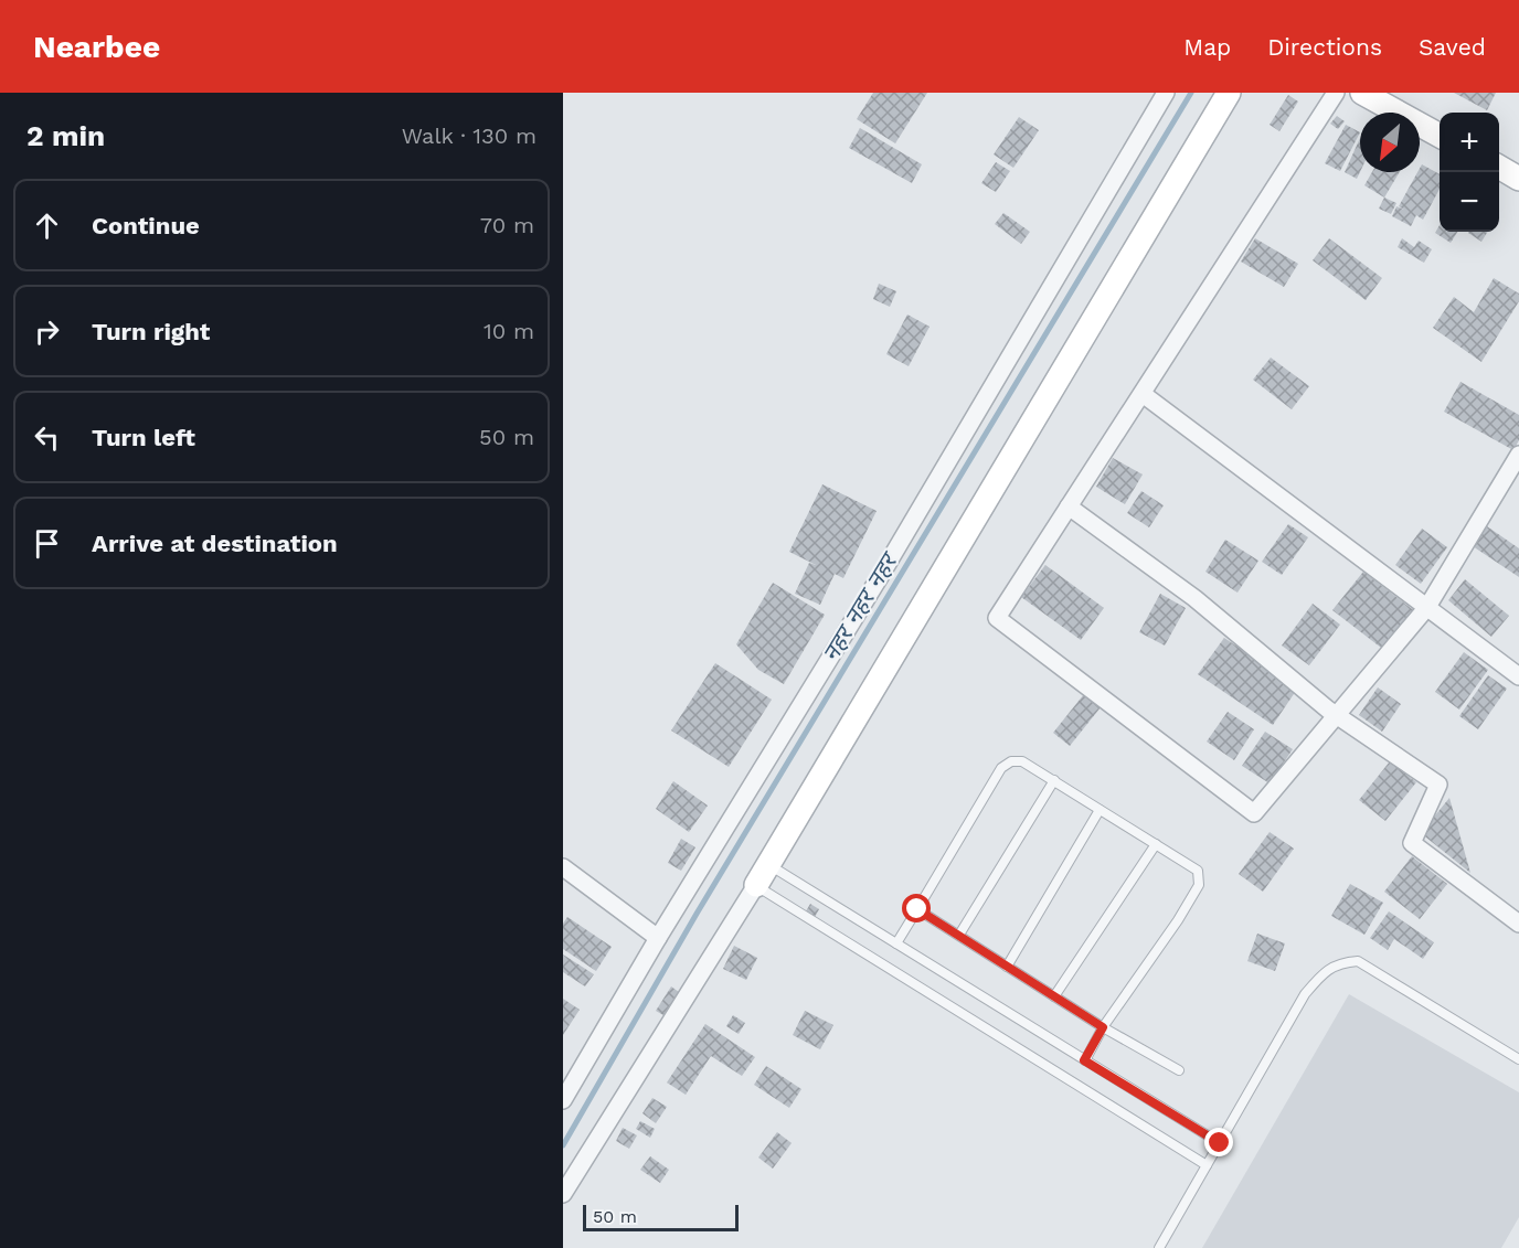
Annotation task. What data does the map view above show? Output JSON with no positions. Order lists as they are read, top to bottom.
{
  "water": ["नहर नहर नहर"],
  "scale_bar": "50 m",
  "north": "bottom left",
  "page": {
    "header": "Nearbee",
    "nav": ["Map", "Directions", "Saved"],
    "heading": ["2 min", "Walk · 130 m"],
    "map_buttons": ["+", "−"],
    "list": [
      ["Continue", "70 m"],
      ["Turn right", "10 m"],
      ["Turn left", "50 m"],
      "Arrive at destination"
    ],
    "scale": "50 m"
  }
}
